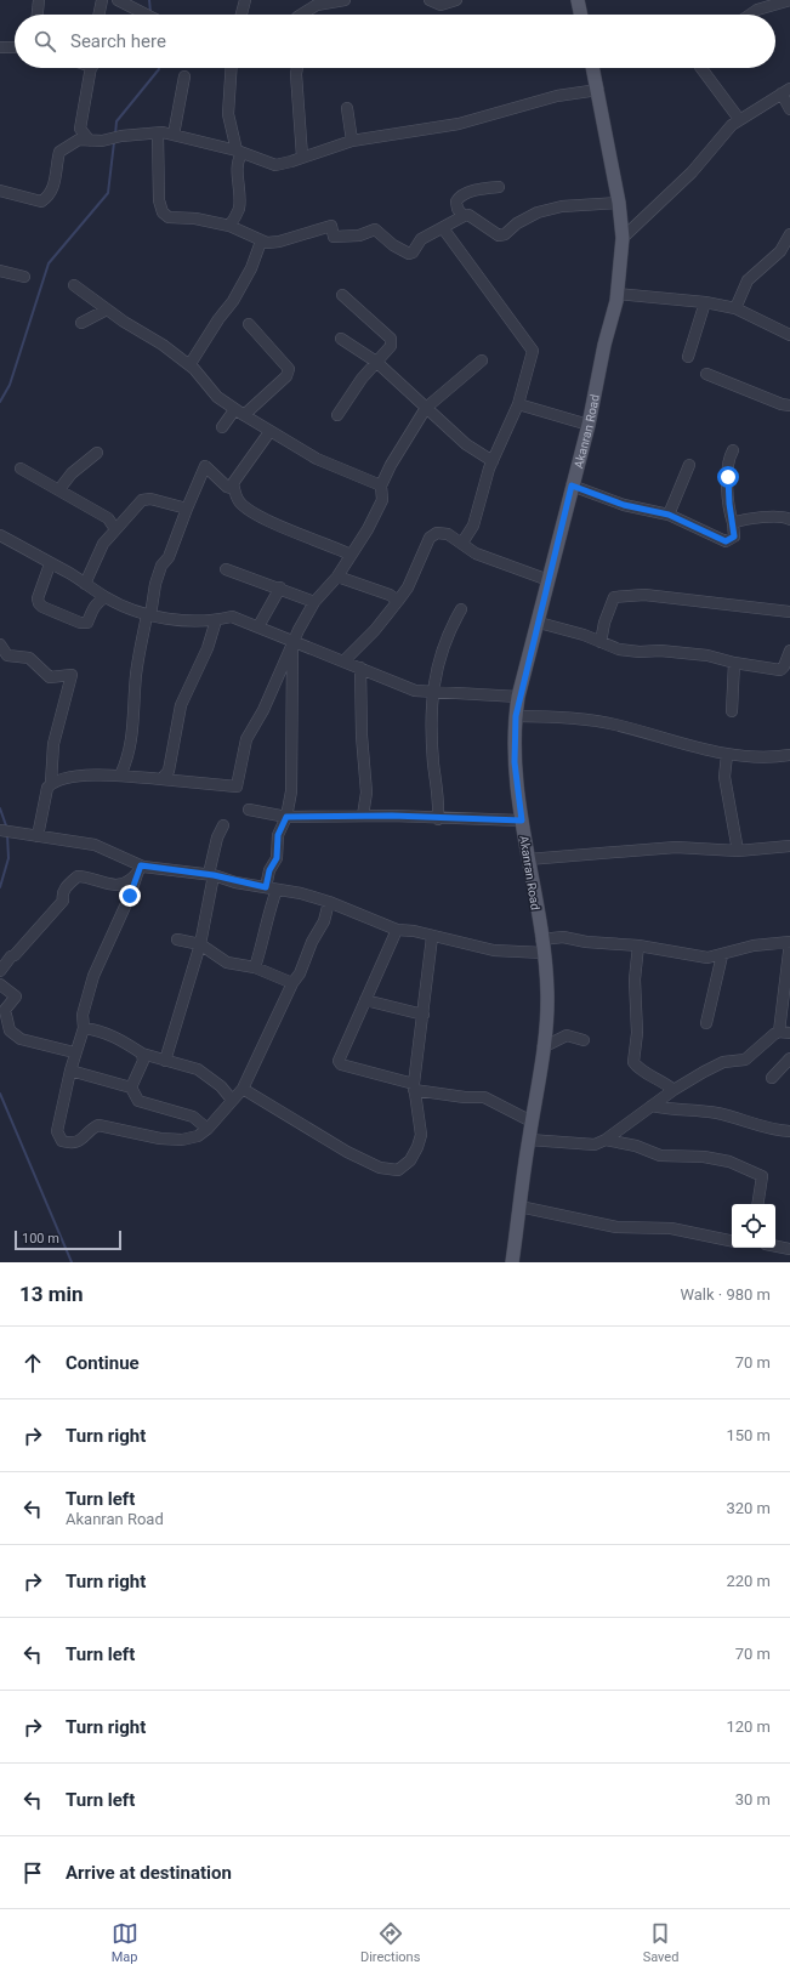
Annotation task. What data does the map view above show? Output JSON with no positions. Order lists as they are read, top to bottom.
{
  "streets": {
    "main road": ["Akanran Road"]
  },
  "scale_bar": "100 m",
  "page": {
    "search": "Search here",
    "scale": "100 m",
    "heading": ["13 min", "Walk · 980 m"],
    "list": [
      ["Continue", "70 m"],
      ["Turn right", "150 m"],
      ["Turn left", "Akanran Road", "320 m"],
      ["Turn right", "220 m"],
      ["Turn left", "70 m"],
      ["Turn right", "120 m"],
      ["Turn left", "30 m"],
      "Arrive at destination"
    ],
    "nav": ["Map", "Directions", "Saved"]
  }
}
